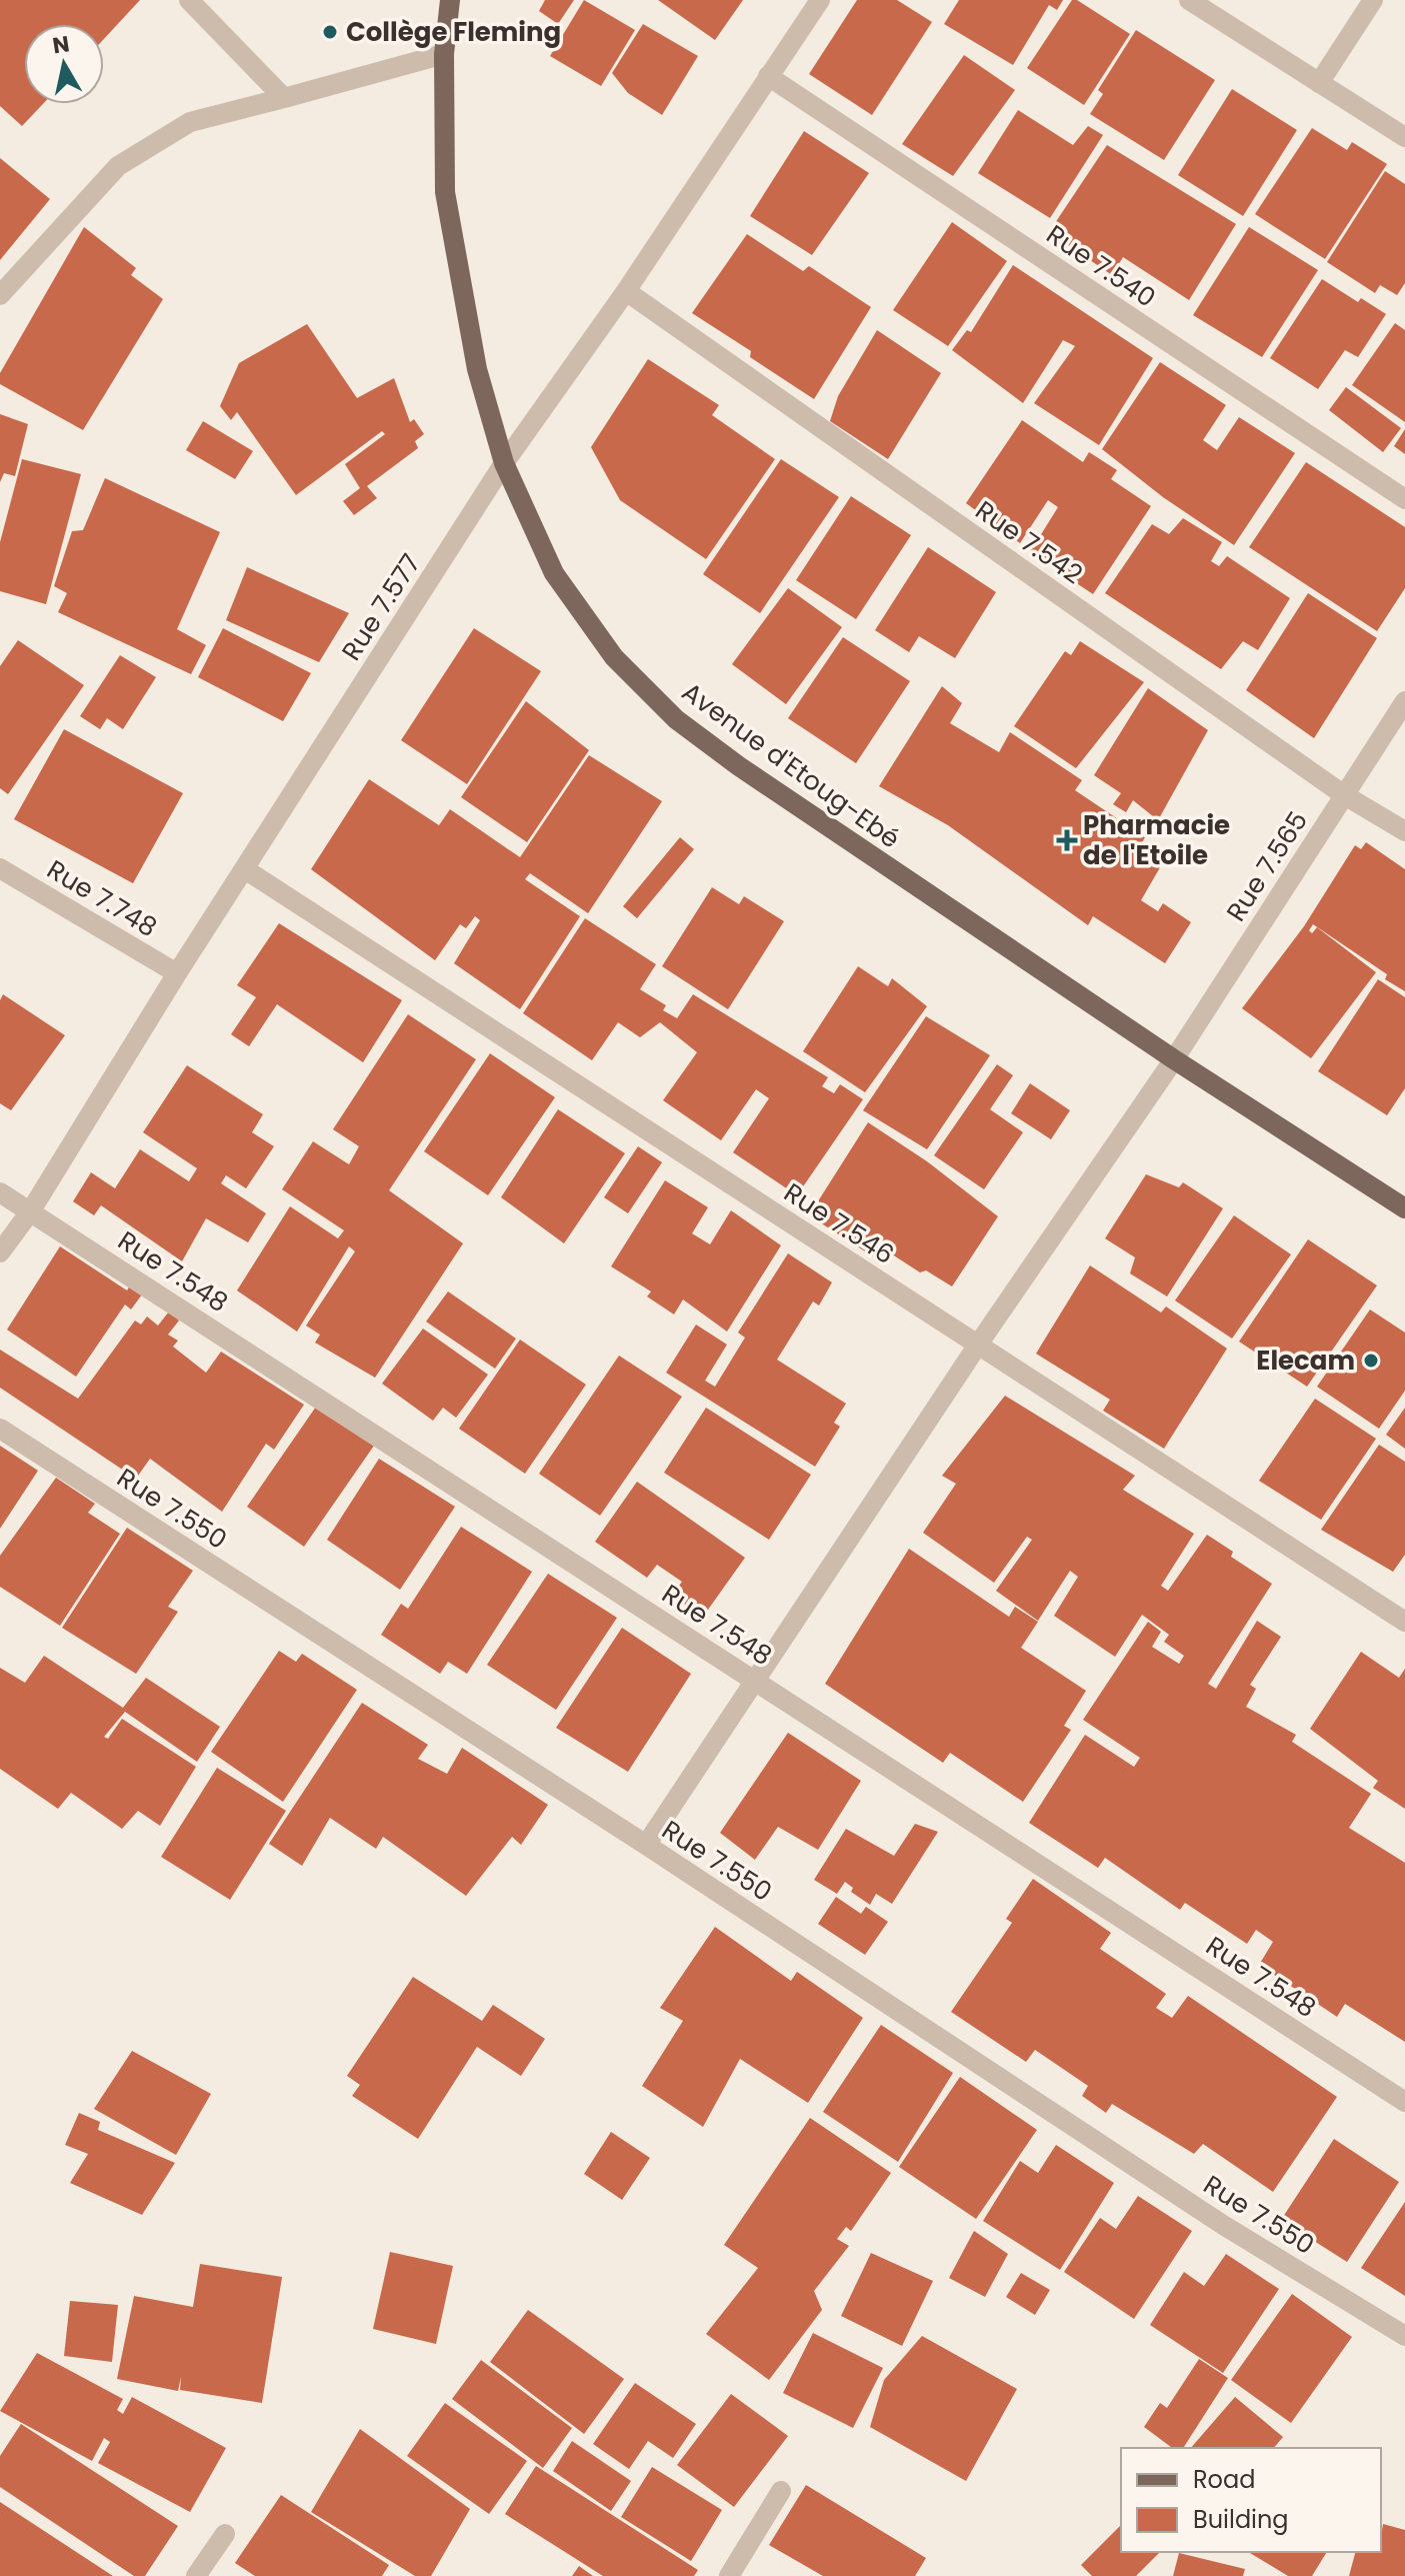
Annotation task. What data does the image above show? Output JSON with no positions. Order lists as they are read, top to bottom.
{
  "streets": {
    "main road": ["Avenue d'Etoug-Ebé"],
    "street": [
      "Rue 7.540",
      "Rue 7.542",
      "Rue 7.577",
      "Rue 7.565",
      "Rue 7.748",
      "Rue 7.546",
      "Rue 7.548",
      "Rue 7.550"
    ]
  },
  "crossings": [
    ["Rue 7.540", "Rue 7.577"],
    ["Rue 7.542", "Rue 7.577"],
    ["Rue 7.542", "Rue 7.565"],
    ["Rue 7.577", "Avenue d'Etoug-Ebé"],
    ["Rue 7.577", "Rue 7.748"],
    ["Rue 7.577", "Rue 7.546"],
    ["Rue 7.577", "Rue 7.548"],
    ["Avenue d'Etoug-Ebé", "Rue 7.565"],
    ["Rue 7.565", "Rue 7.546"],
    ["Rue 7.565", "Rue 7.548"],
    ["Rue 7.565", "Rue 7.550"]
  ],
  "places": {
    "other": ["Collège Fleming", "Elecam"],
    "health": ["Pharmacie de l'Etoile"]
  },
  "legend": ["Road", "Building"],
  "north": "top"
}
